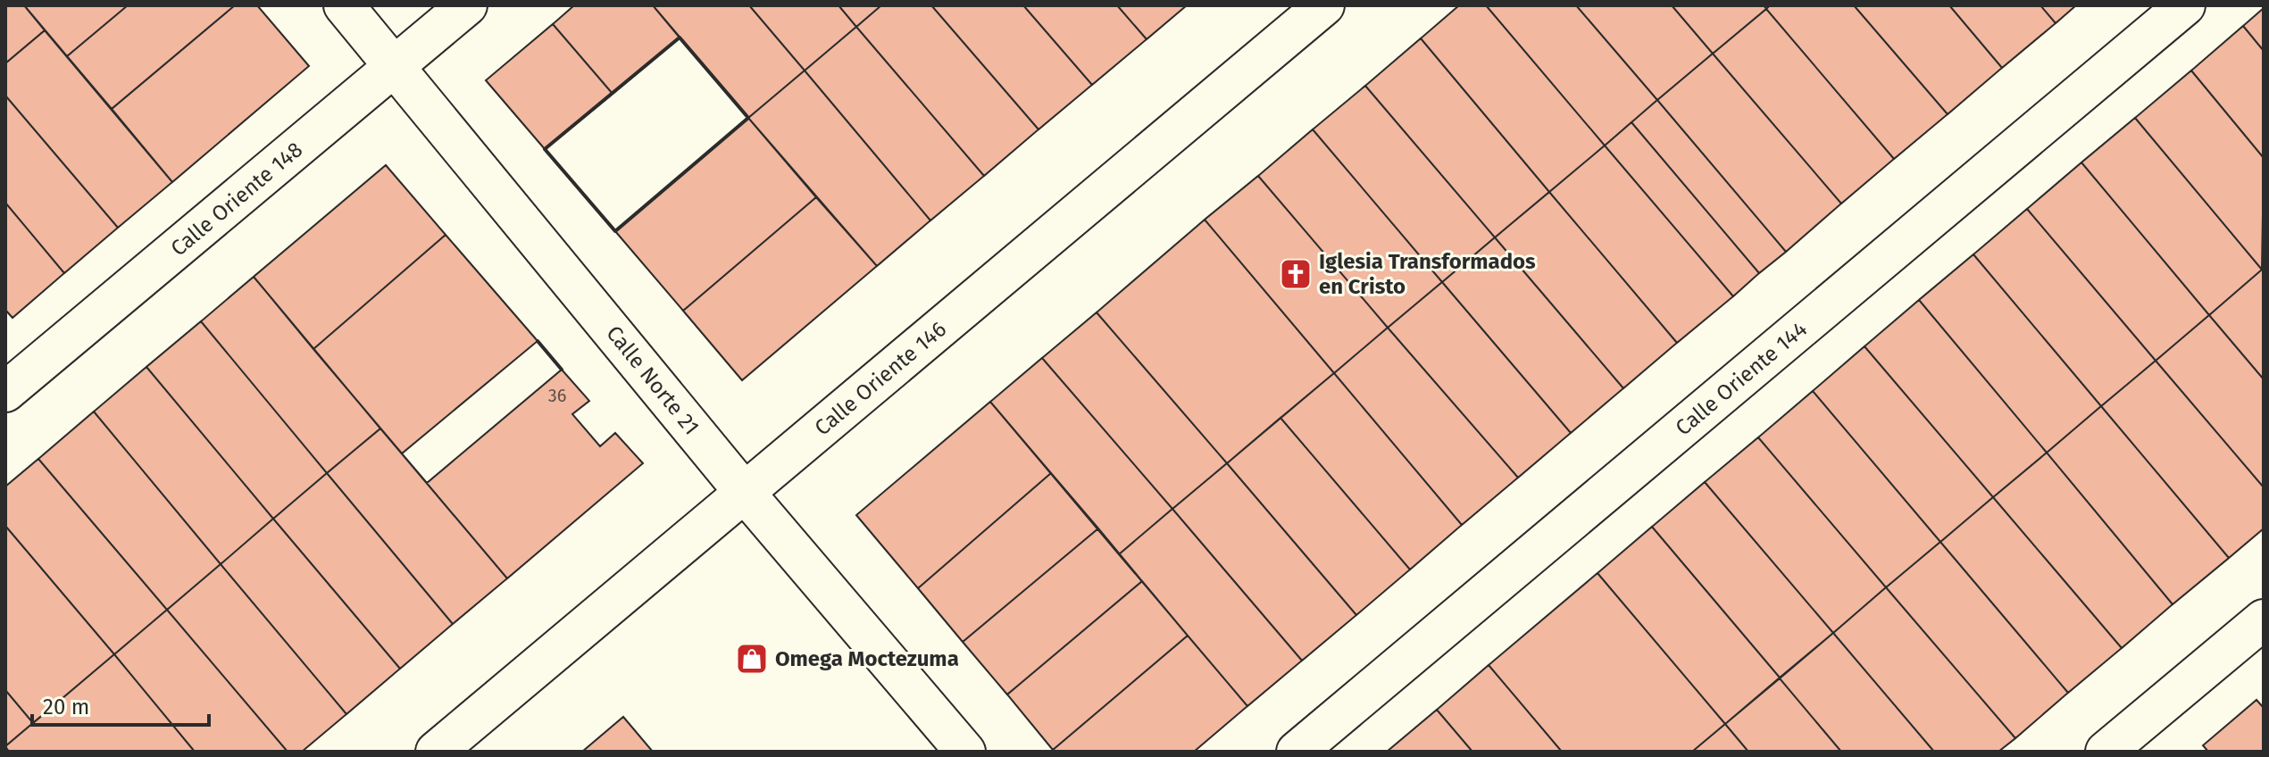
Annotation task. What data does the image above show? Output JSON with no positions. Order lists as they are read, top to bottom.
{
  "streets": {
    "street": [
      "Calle Oriente 148",
      "Calle Oriente 146",
      "Calle Oriente 144",
      "Calle Norte 21"
    ]
  },
  "crossings": [
    ["Calle Oriente 148", "Calle Norte 21"],
    ["Calle Oriente 146", "Calle Norte 21"]
  ],
  "places": {
    "church": ["Iglesia Transformados en Cristo"],
    "shop": ["Omega Moctezuma"]
  },
  "house_numbers": ["36"],
  "scale_bar": "20 m"
}
